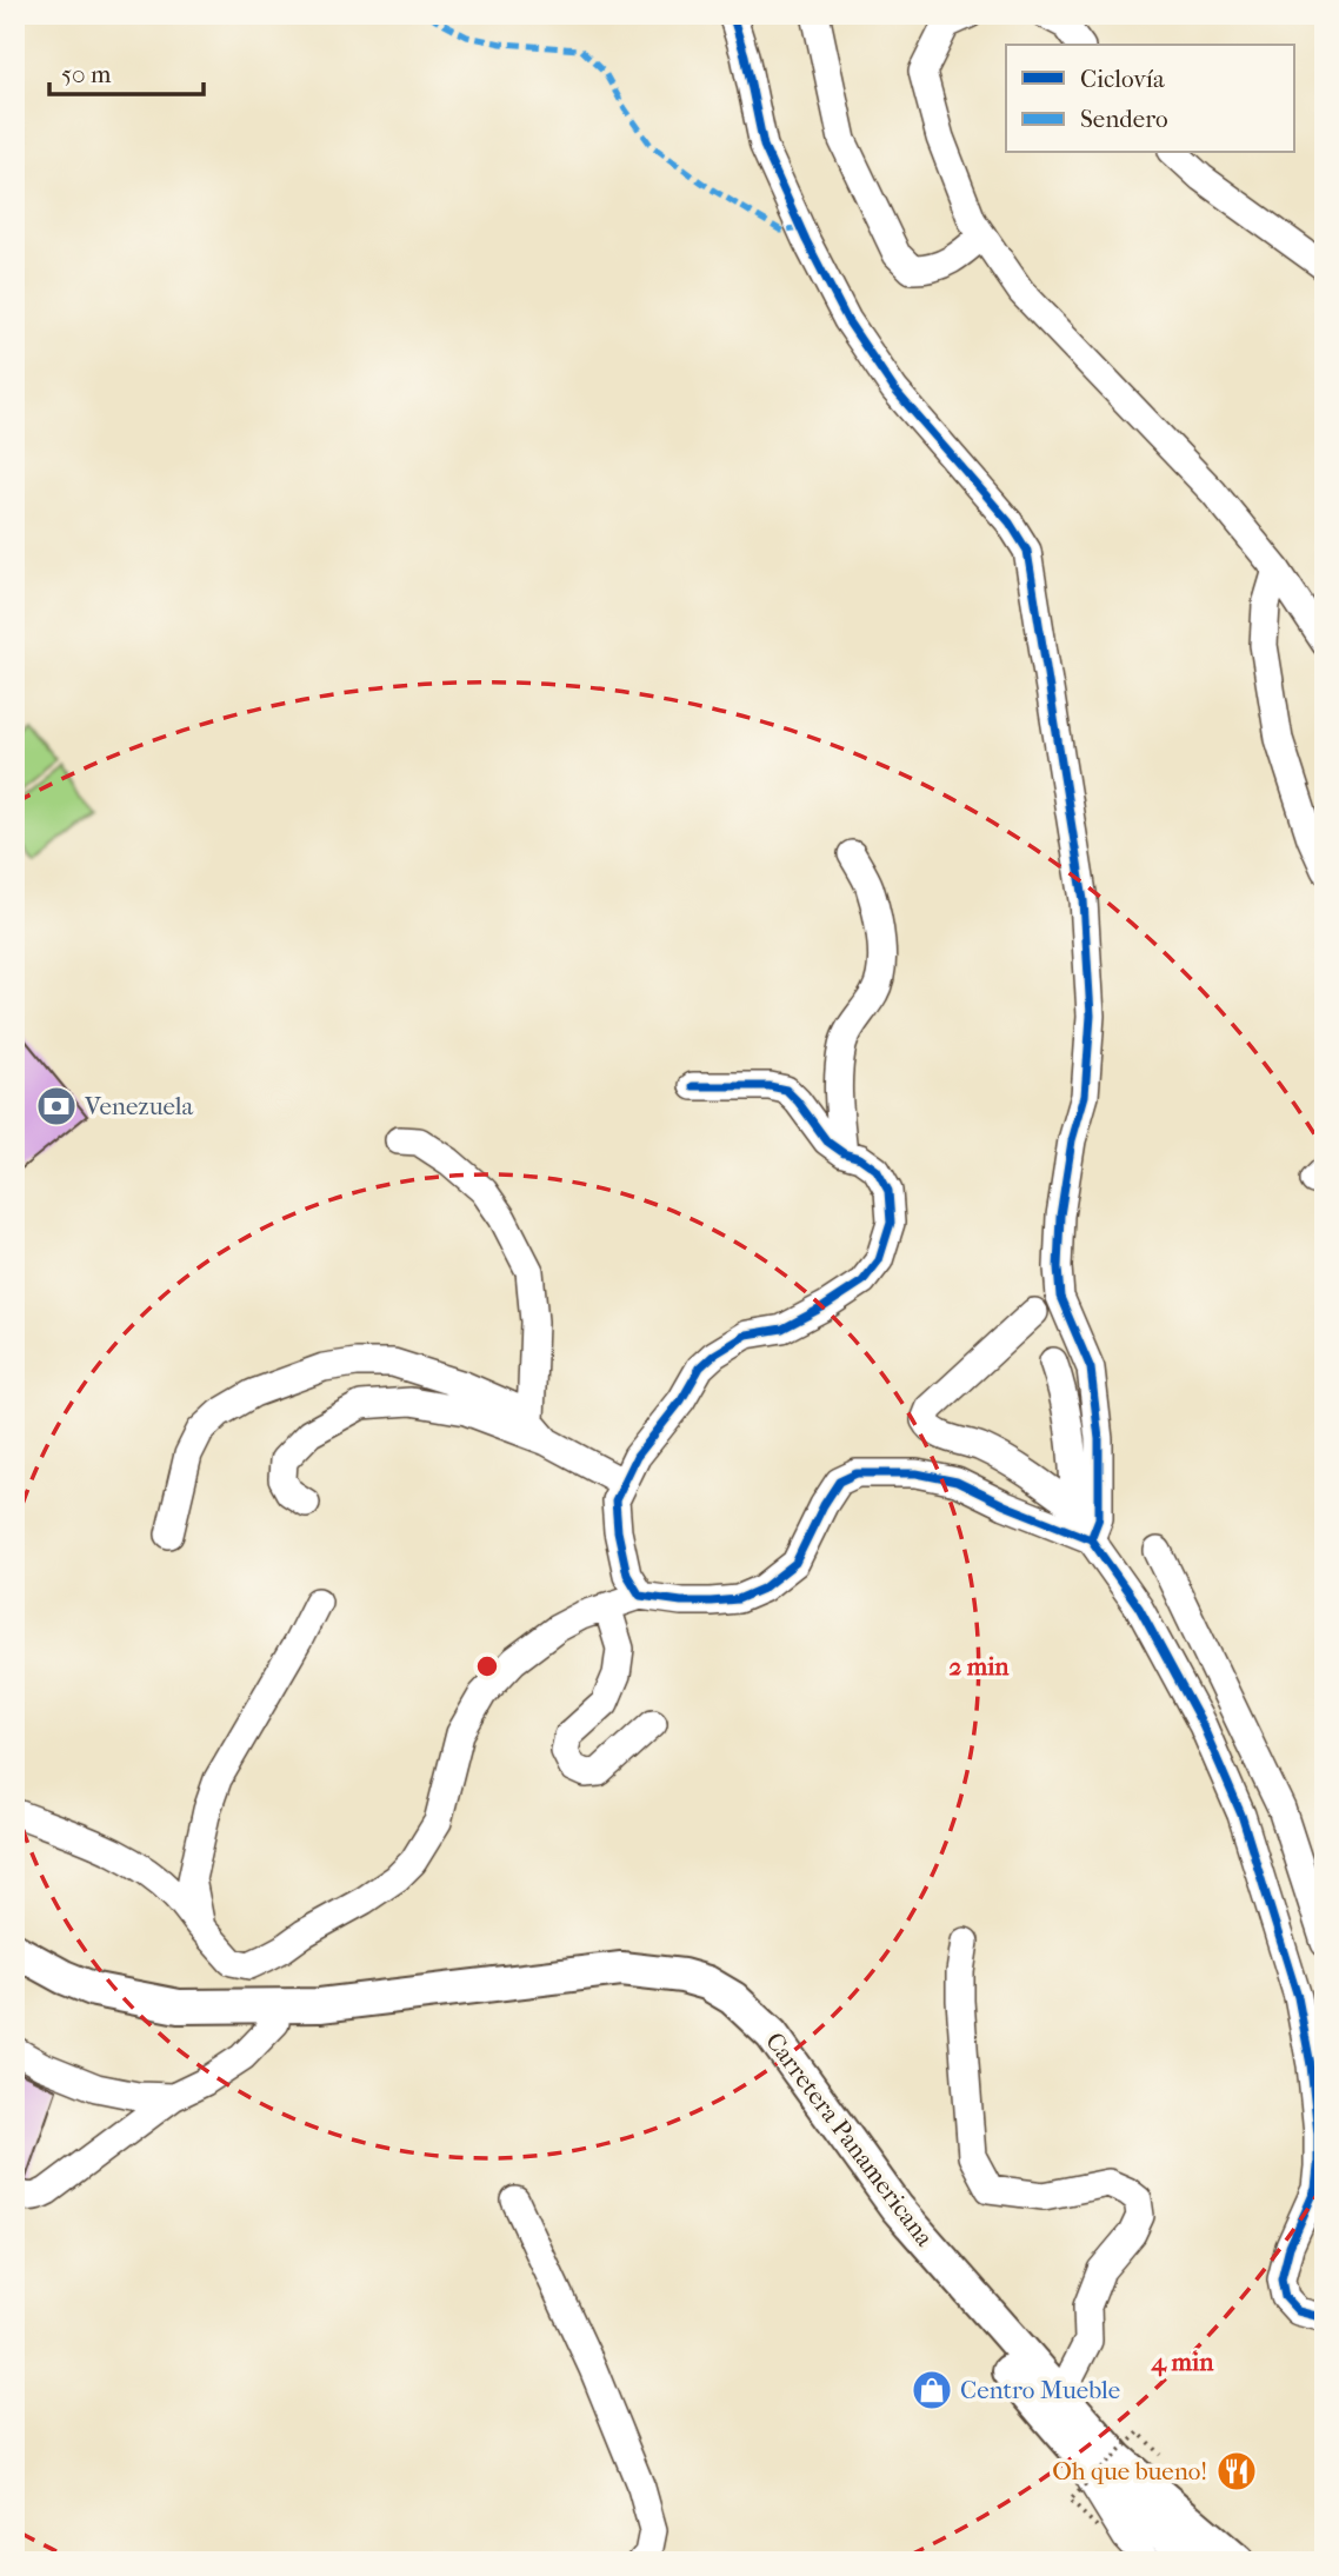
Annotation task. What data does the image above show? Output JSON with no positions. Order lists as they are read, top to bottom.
{
  "streets": {
    "main road": ["Carretera Panamericana"]
  },
  "places": {
    "bank": ["Venezuela"],
    "shop": ["Centro Mueble"],
    "restaurant": ["Oh que bueno!"]
  },
  "legend": ["Ciclovía", "Sendero"],
  "scale_bar": "50 m",
  "rings": ["2 min", "4 min"]
}
